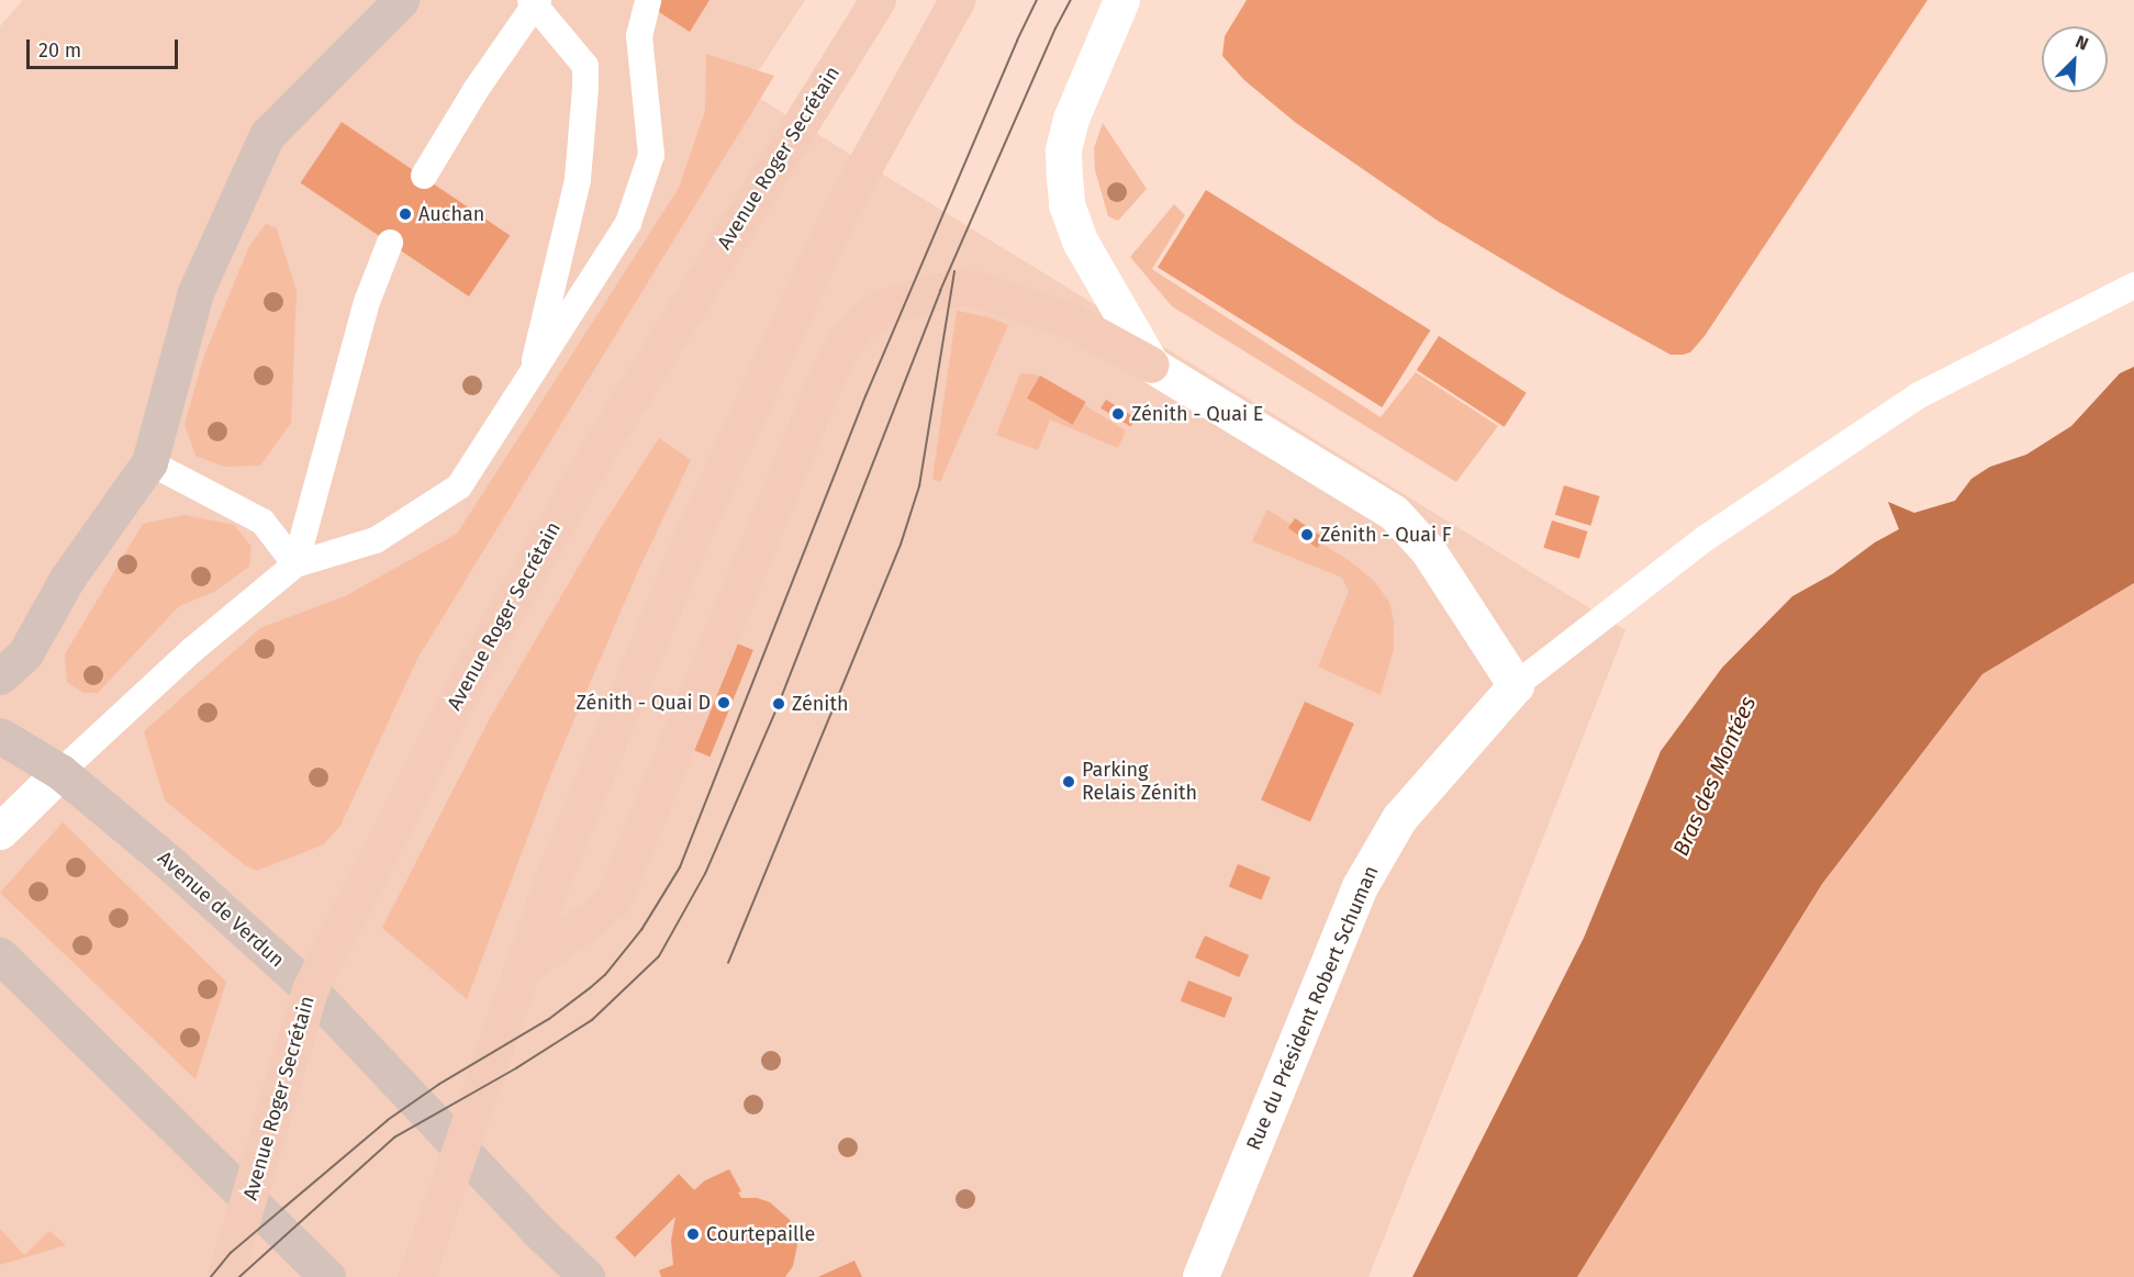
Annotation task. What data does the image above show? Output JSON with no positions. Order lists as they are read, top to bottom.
{
  "streets": {
    "main road": ["Avenue Roger Secrétain"],
    "street": ["Avenue de Verdun", "Rue du Président Robert Schuman"]
  },
  "crossings": [
    ["Avenue Roger Secrétain", "Avenue de Verdun"]
  ],
  "water": ["Bras des Montées"],
  "places": [
    "Auchan",
    "Zénith - Quai E",
    "Zénith - Quai F",
    "Zénith - Quai D",
    "Zénith",
    "Parking Relais Zénith",
    "Courtepaille"
  ],
  "scale_bar": "20 m",
  "north": "top right"
}
